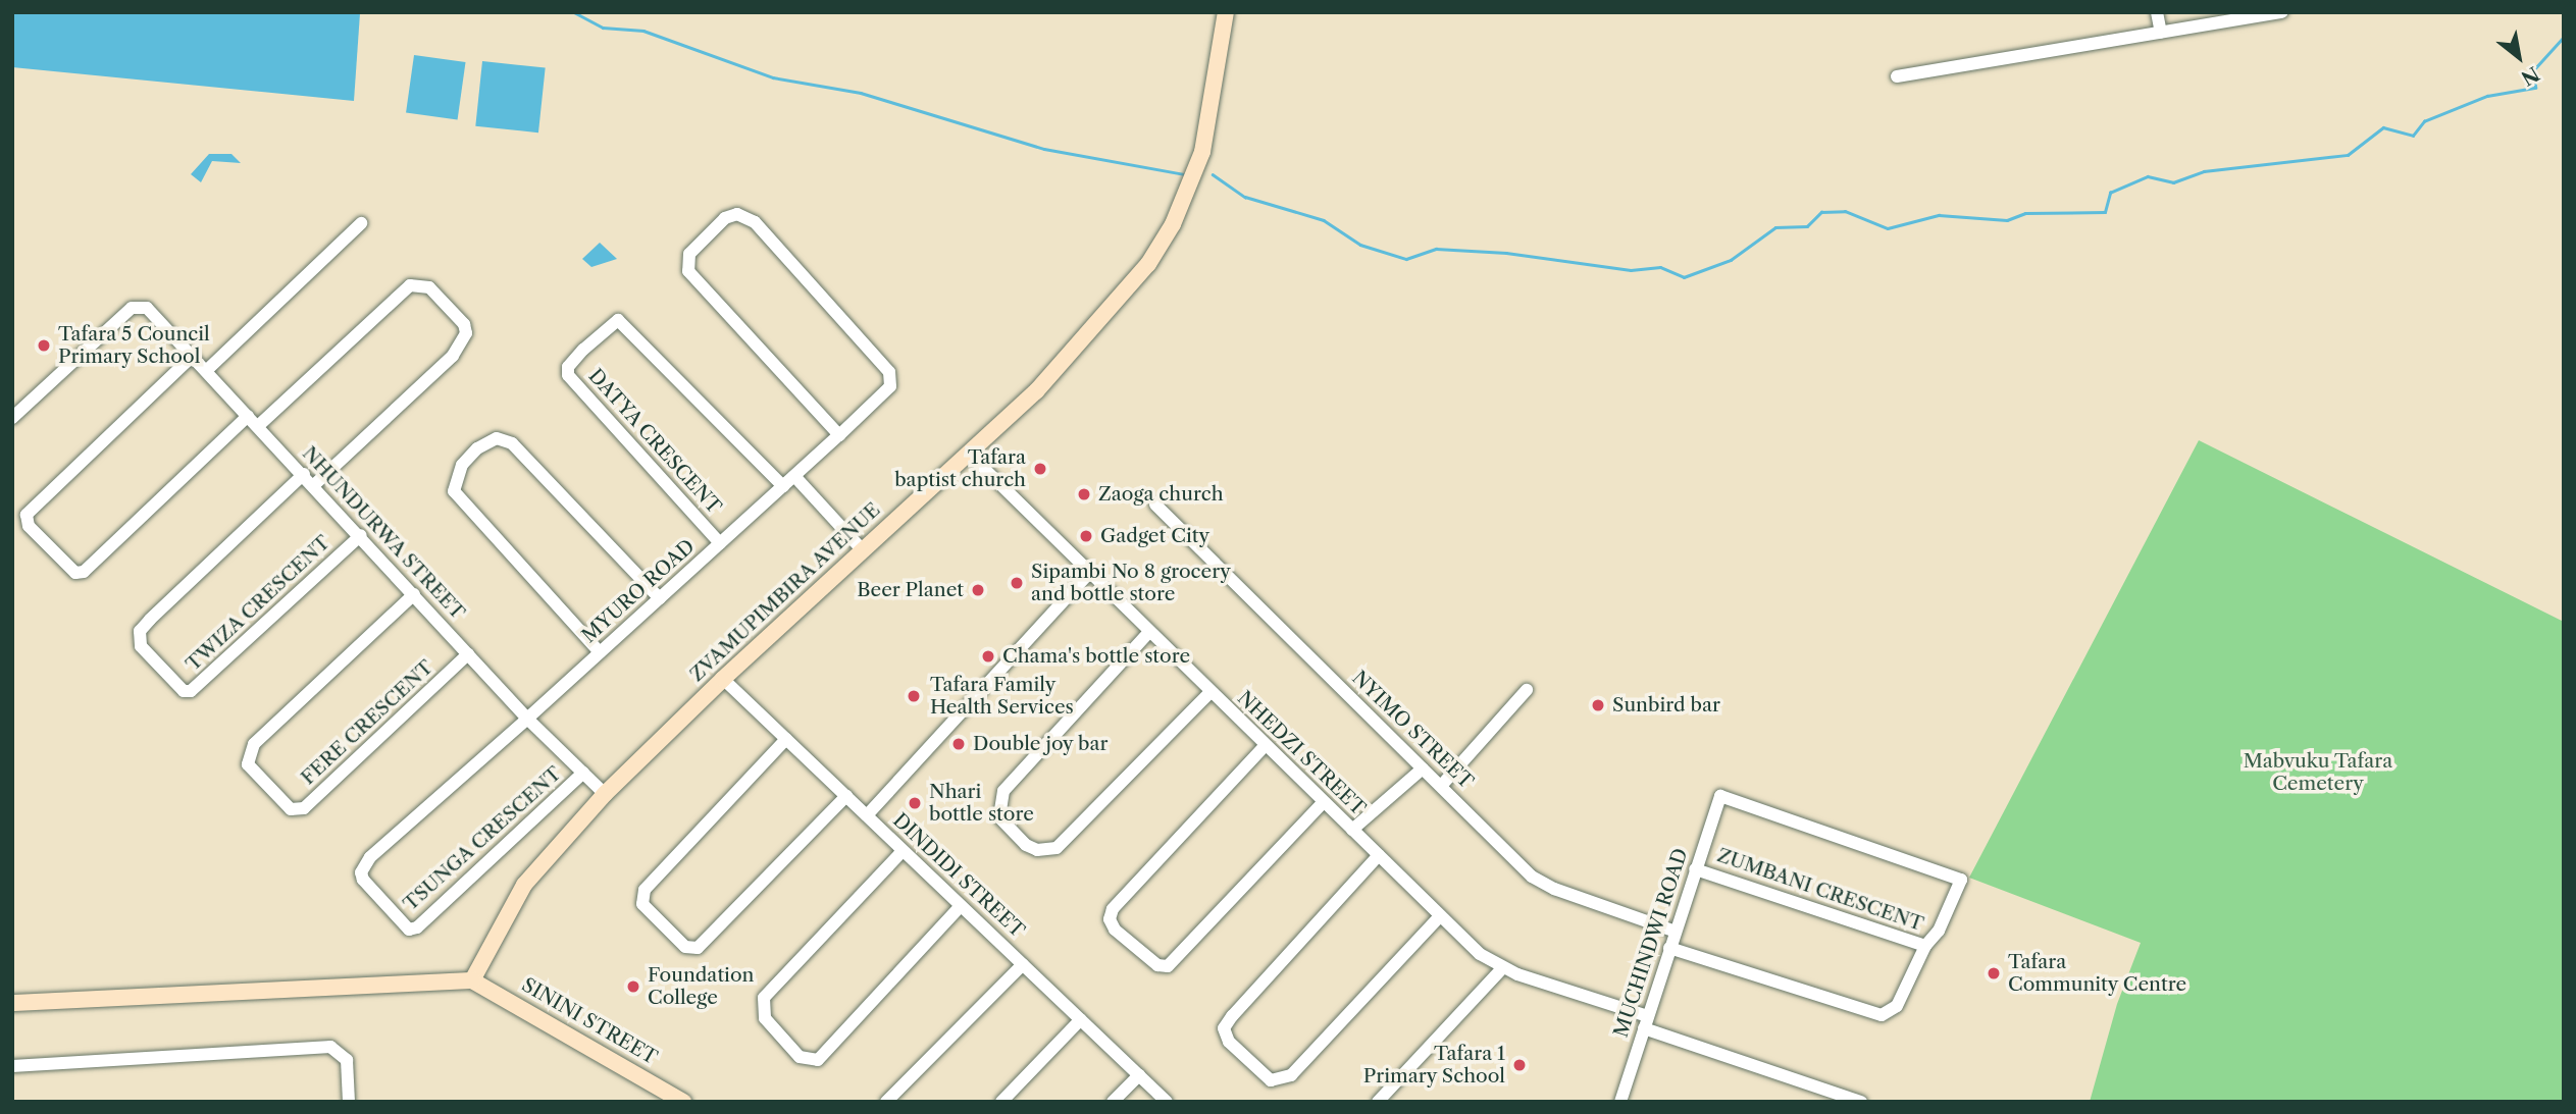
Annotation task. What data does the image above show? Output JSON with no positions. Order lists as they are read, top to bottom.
{
  "streets": {
    "street": [
      "DATYA CRESCENT",
      "NHUNDURWA STREET",
      "MYURO ROAD",
      "ZVAMUPIMBIRA AVENUE",
      "TWIZA CRESCENT",
      "FERE CRESCENT",
      "NYIMO STREET",
      "NHEDZI STREET",
      "TSUNGA CRESCENT",
      "DINDIDI STREET",
      "ZUMBANI CRESCENT",
      "MUCHINDWI ROAD",
      "SININI STREET"
    ]
  },
  "crossings": [
    ["DATYA CRESCENT", "MYURO ROAD"],
    ["NHUNDURWA STREET", "MYURO ROAD"],
    ["NHUNDURWA STREET", "ZVAMUPIMBIRA AVENUE"],
    ["NHUNDURWA STREET", "TWIZA CRESCENT"],
    ["NHUNDURWA STREET", "FERE CRESCENT"],
    ["NHUNDURWA STREET", "TSUNGA CRESCENT"],
    ["MYURO ROAD", "TSUNGA CRESCENT"],
    ["ZVAMUPIMBIRA AVENUE", "NHEDZI STREET"],
    ["ZVAMUPIMBIRA AVENUE", "DINDIDI STREET"],
    ["ZVAMUPIMBIRA AVENUE", "SININI STREET"],
    ["NYIMO STREET", "MUCHINDWI ROAD"],
    ["NHEDZI STREET", "MUCHINDWI ROAD"],
    ["ZUMBANI CRESCENT", "MUCHINDWI ROAD"]
  ],
  "parks": ["Mabvuku Tafara Cemetery"],
  "places": [
    "Tafara 5 Council Primary School",
    "Tafara baptist church",
    "Zaoga church",
    "Gadget City",
    "Sipambi No 8 grocery and bottle store",
    "Beer Planet",
    "Chama's bottle store",
    "Tafara Family Health Services",
    "Sunbird bar",
    "Double joy bar",
    "Nhari bottle store",
    "Tafara Community Centre",
    "Foundation College",
    "Tafara 1 Primary School"
  ],
  "north": "bottom right"
}
